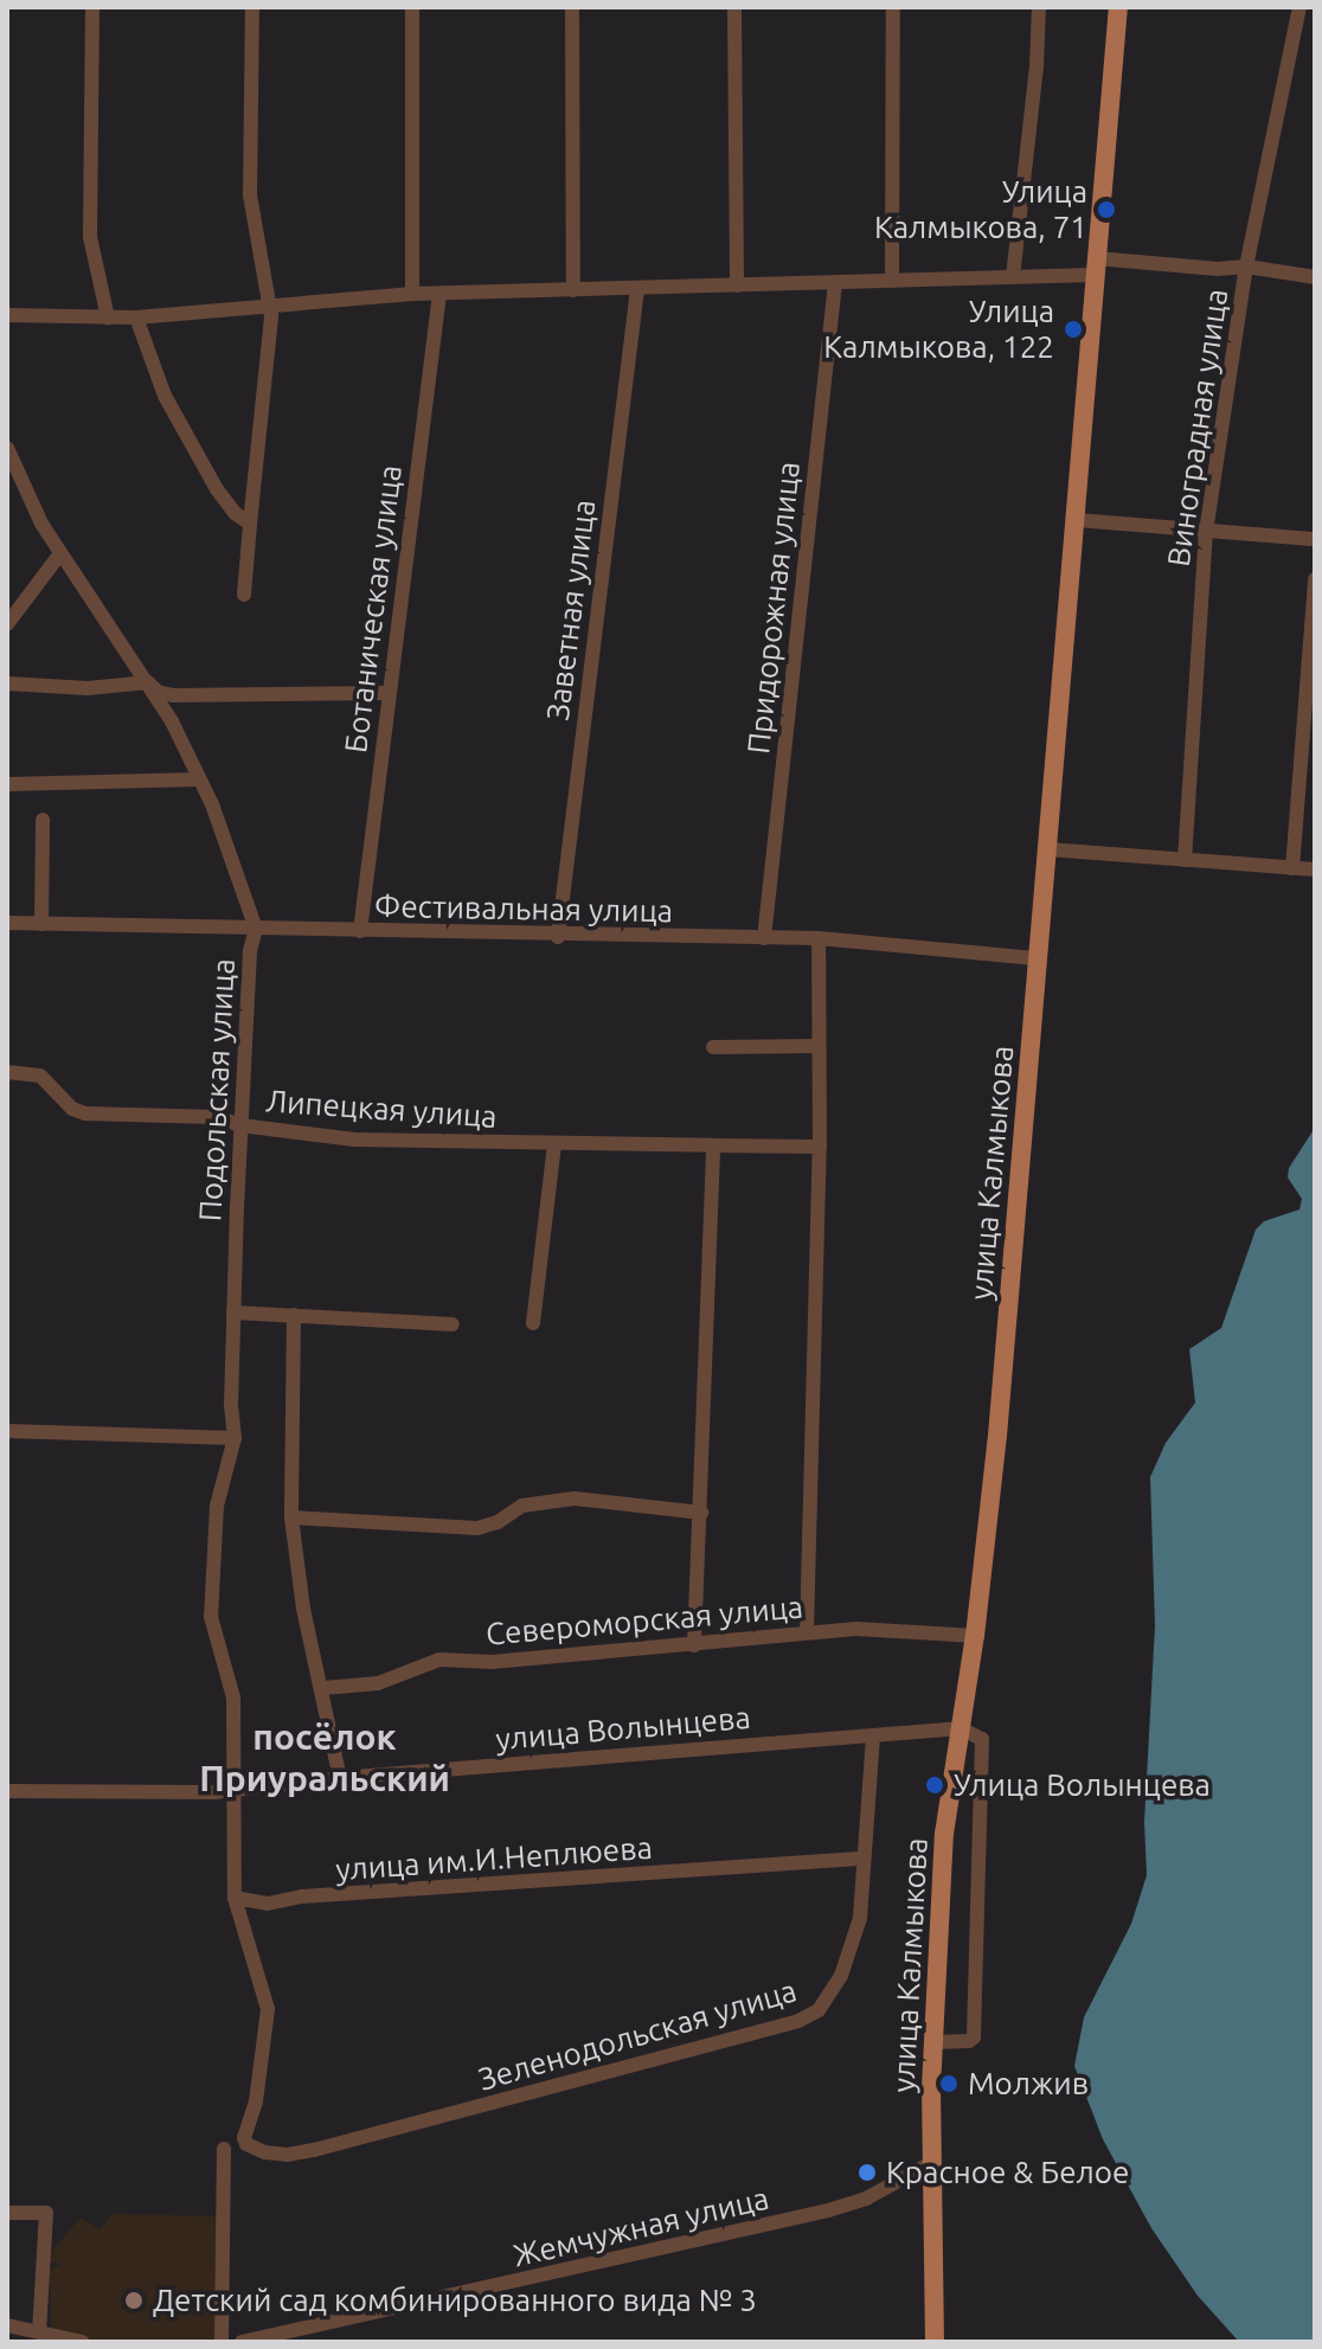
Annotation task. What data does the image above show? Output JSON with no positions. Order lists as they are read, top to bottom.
{
  "streets": {
    "main road": ["улица Калмыкова"],
    "street": [
      "Виноградная улица",
      "Придорожная улица",
      "Ботаническая улица",
      "Заветная улица",
      "Фестивальная улица",
      "Подольская улица",
      "Липецкая улица",
      "Североморская улица",
      "улица Волынцева",
      "улица им.И.Неплюева",
      "Зеленодольская улица",
      "Жемчужная улица"
    ]
  },
  "crossings": [
    ["Придорожная улица", "Фестивальная улица"],
    ["Ботаническая улица", "Фестивальная улица"],
    ["Заветная улица", "Фестивальная улица"],
    ["Фестивальная улица", "Подольская улица"],
    ["Фестивальная улица", "улица Калмыкова"],
    ["Подольская улица", "Липецкая улица"],
    ["Подольская улица", "улица Волынцева"],
    ["улица Калмыкова", "Североморская улица"],
    ["улица Калмыкова", "улица Волынцева"],
    ["улица Калмыкова", "Жемчужная улица"],
    ["улица Волынцева", "Зеленодольская улица"],
    ["улица им.И.Неплюева", "Зеленодольская улица"]
  ],
  "districts": ["посёлок Приуральский"],
  "places": [
    "Улица Калмыкова, 71",
    "Улица Калмыкова, 122",
    "Улица Волынцева",
    "Молжив",
    "Красное & Белое",
    "Детский сад комбинированного вида № 3"
  ]
}
